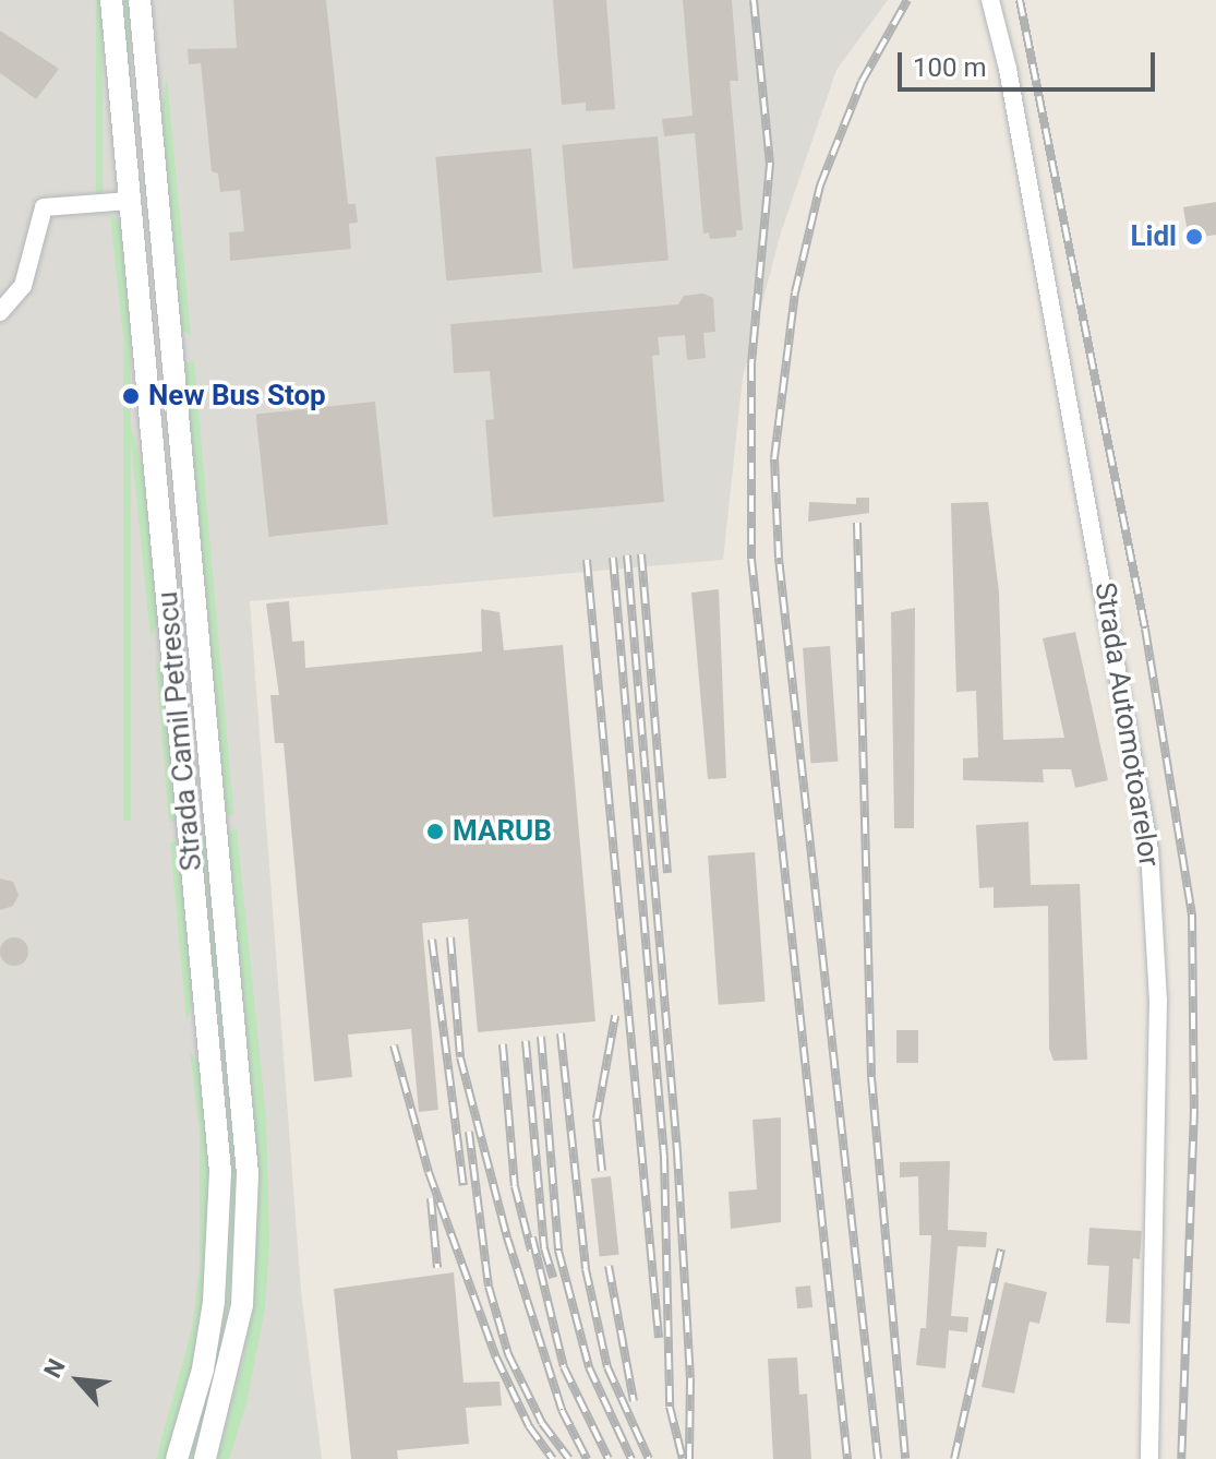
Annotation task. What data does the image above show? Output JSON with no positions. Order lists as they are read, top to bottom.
{
  "streets": {
    "street": ["Strada Automotoarelor", "Strada Camil Petrescu"]
  },
  "places": ["Lidl", "New Bus Stop", "MARUB"],
  "scale_bar": "100 m",
  "north": "top left"
}
